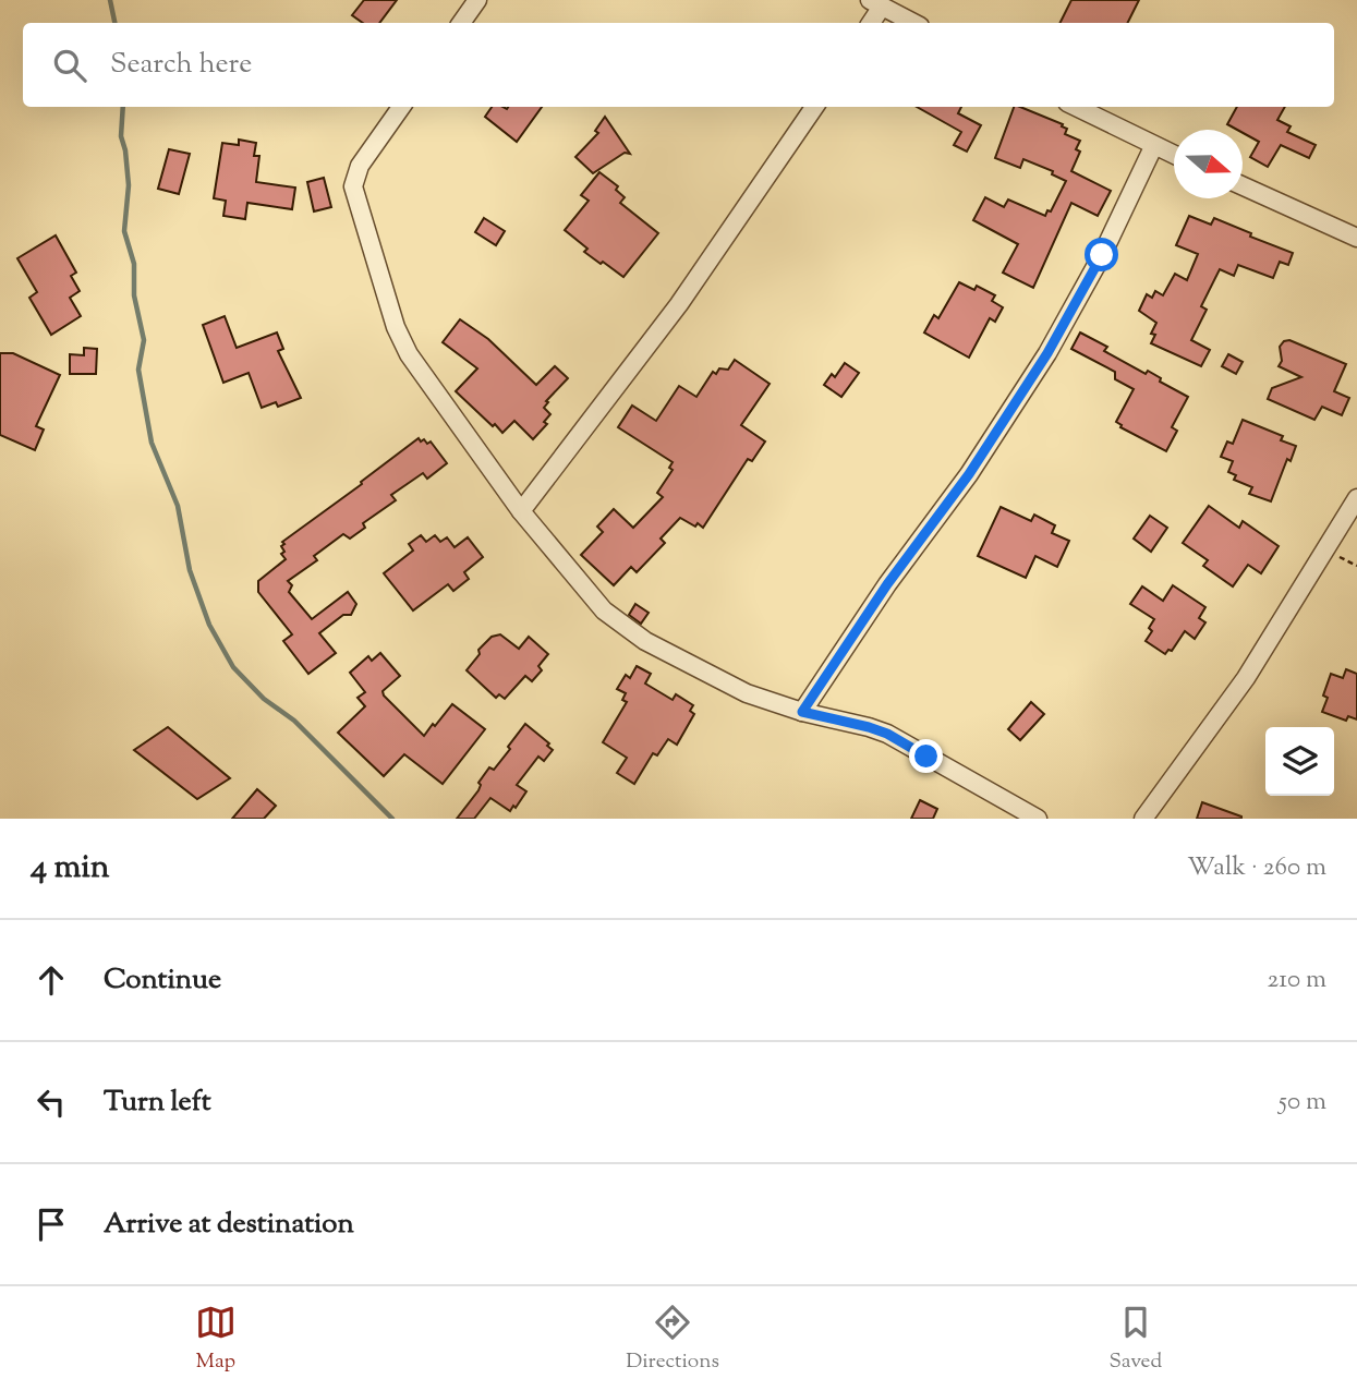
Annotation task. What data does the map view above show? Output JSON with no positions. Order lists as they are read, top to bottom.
{
  "north": "right",
  "page": {
    "search": "Search here",
    "heading": ["4 min", "Walk · 260 m"],
    "list": [
      ["Continue", "210 m"],
      ["Turn left", "50 m"],
      "Arrive at destination"
    ],
    "nav": ["Map", "Directions", "Saved"]
  }
}
